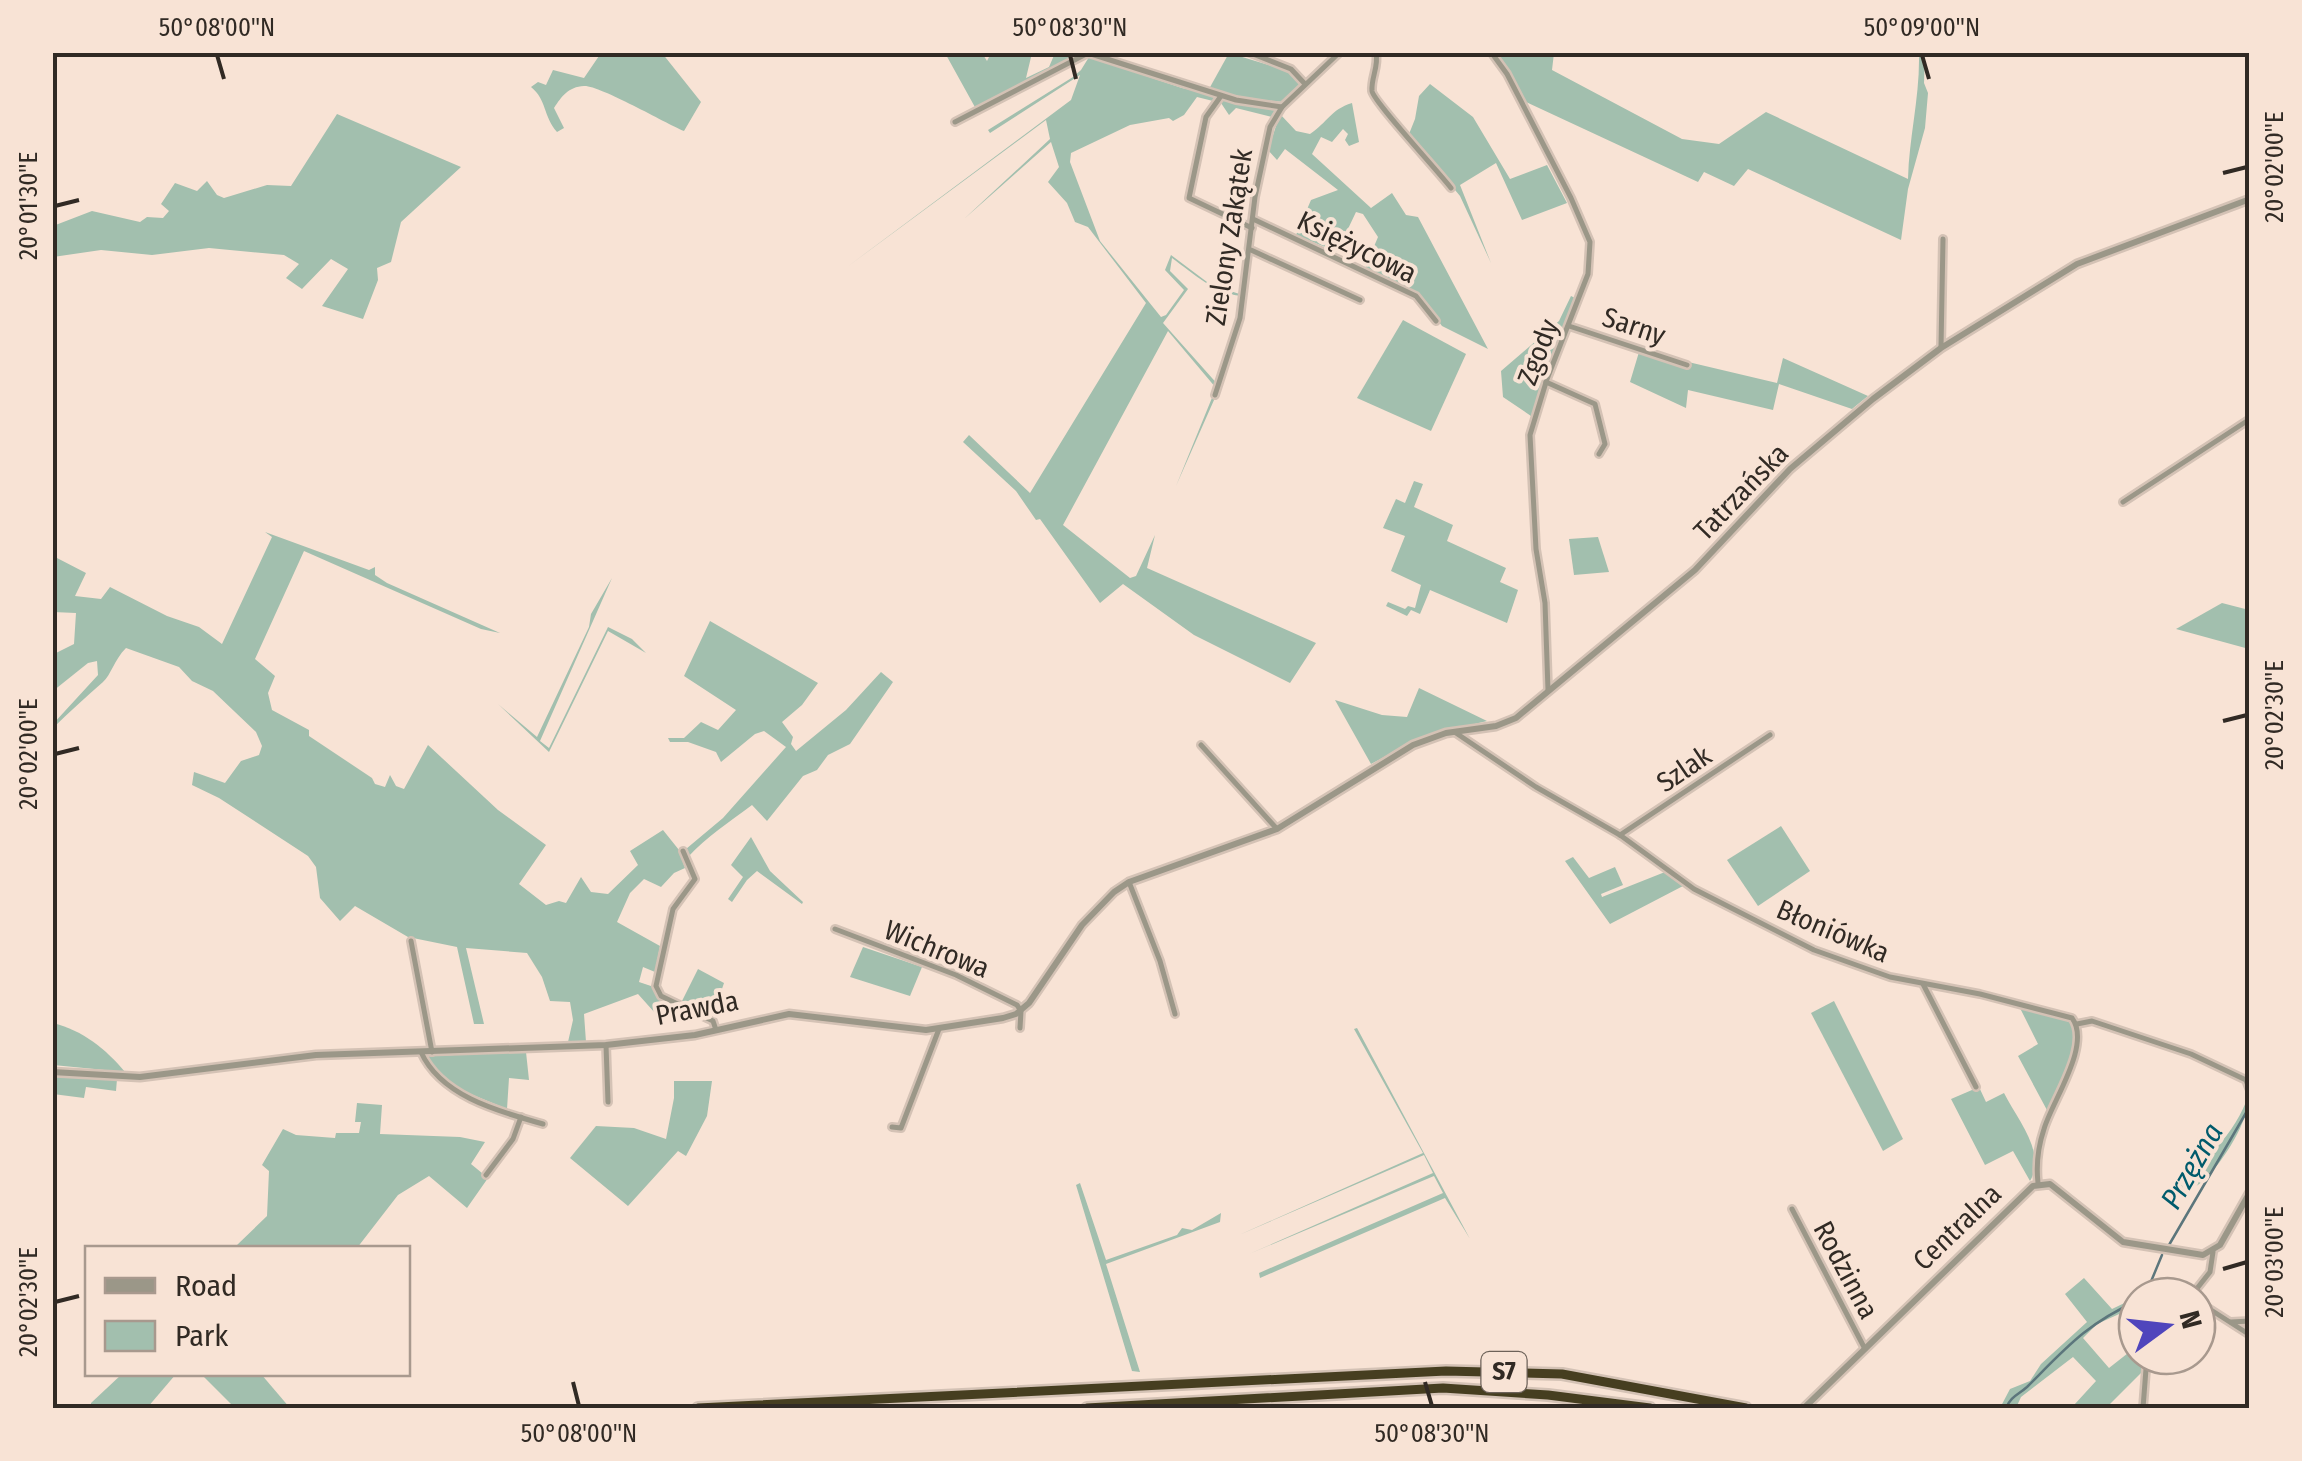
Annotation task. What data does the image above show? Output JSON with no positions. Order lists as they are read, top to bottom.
{
  "streets": {
    "highway": ["S7"],
    "street": [
      "Zielony Zakątek",
      "Księżycowa",
      "Sarny",
      "Zgody",
      "Tatrzańska",
      "Szlak",
      "Błoniówka",
      "Wichrowa",
      "Prawda",
      "Centralna",
      "Rodzinna"
    ]
  },
  "crossings": [
    ["Zielony Zakątek", "Księżycowa"],
    ["Sarny", "Zgody"],
    ["Zgody", "Tatrzańska"],
    ["Tatrzańska", "Błoniówka"],
    ["Szlak", "Błoniówka"],
    ["Wichrowa", "Prawda"],
    ["Centralna", "Rodzinna"]
  ],
  "water": ["Przężna"],
  "legend": ["Road", "Park"],
  "north": "right",
  "coordinates": [
    "50°08'00\"N",
    "50°08'30\"N",
    "50°09'00\"N",
    "20°02'00\"E",
    "20°01'30\"E",
    "20°02'30\"E",
    "20°03'00\"E"
  ]
}
